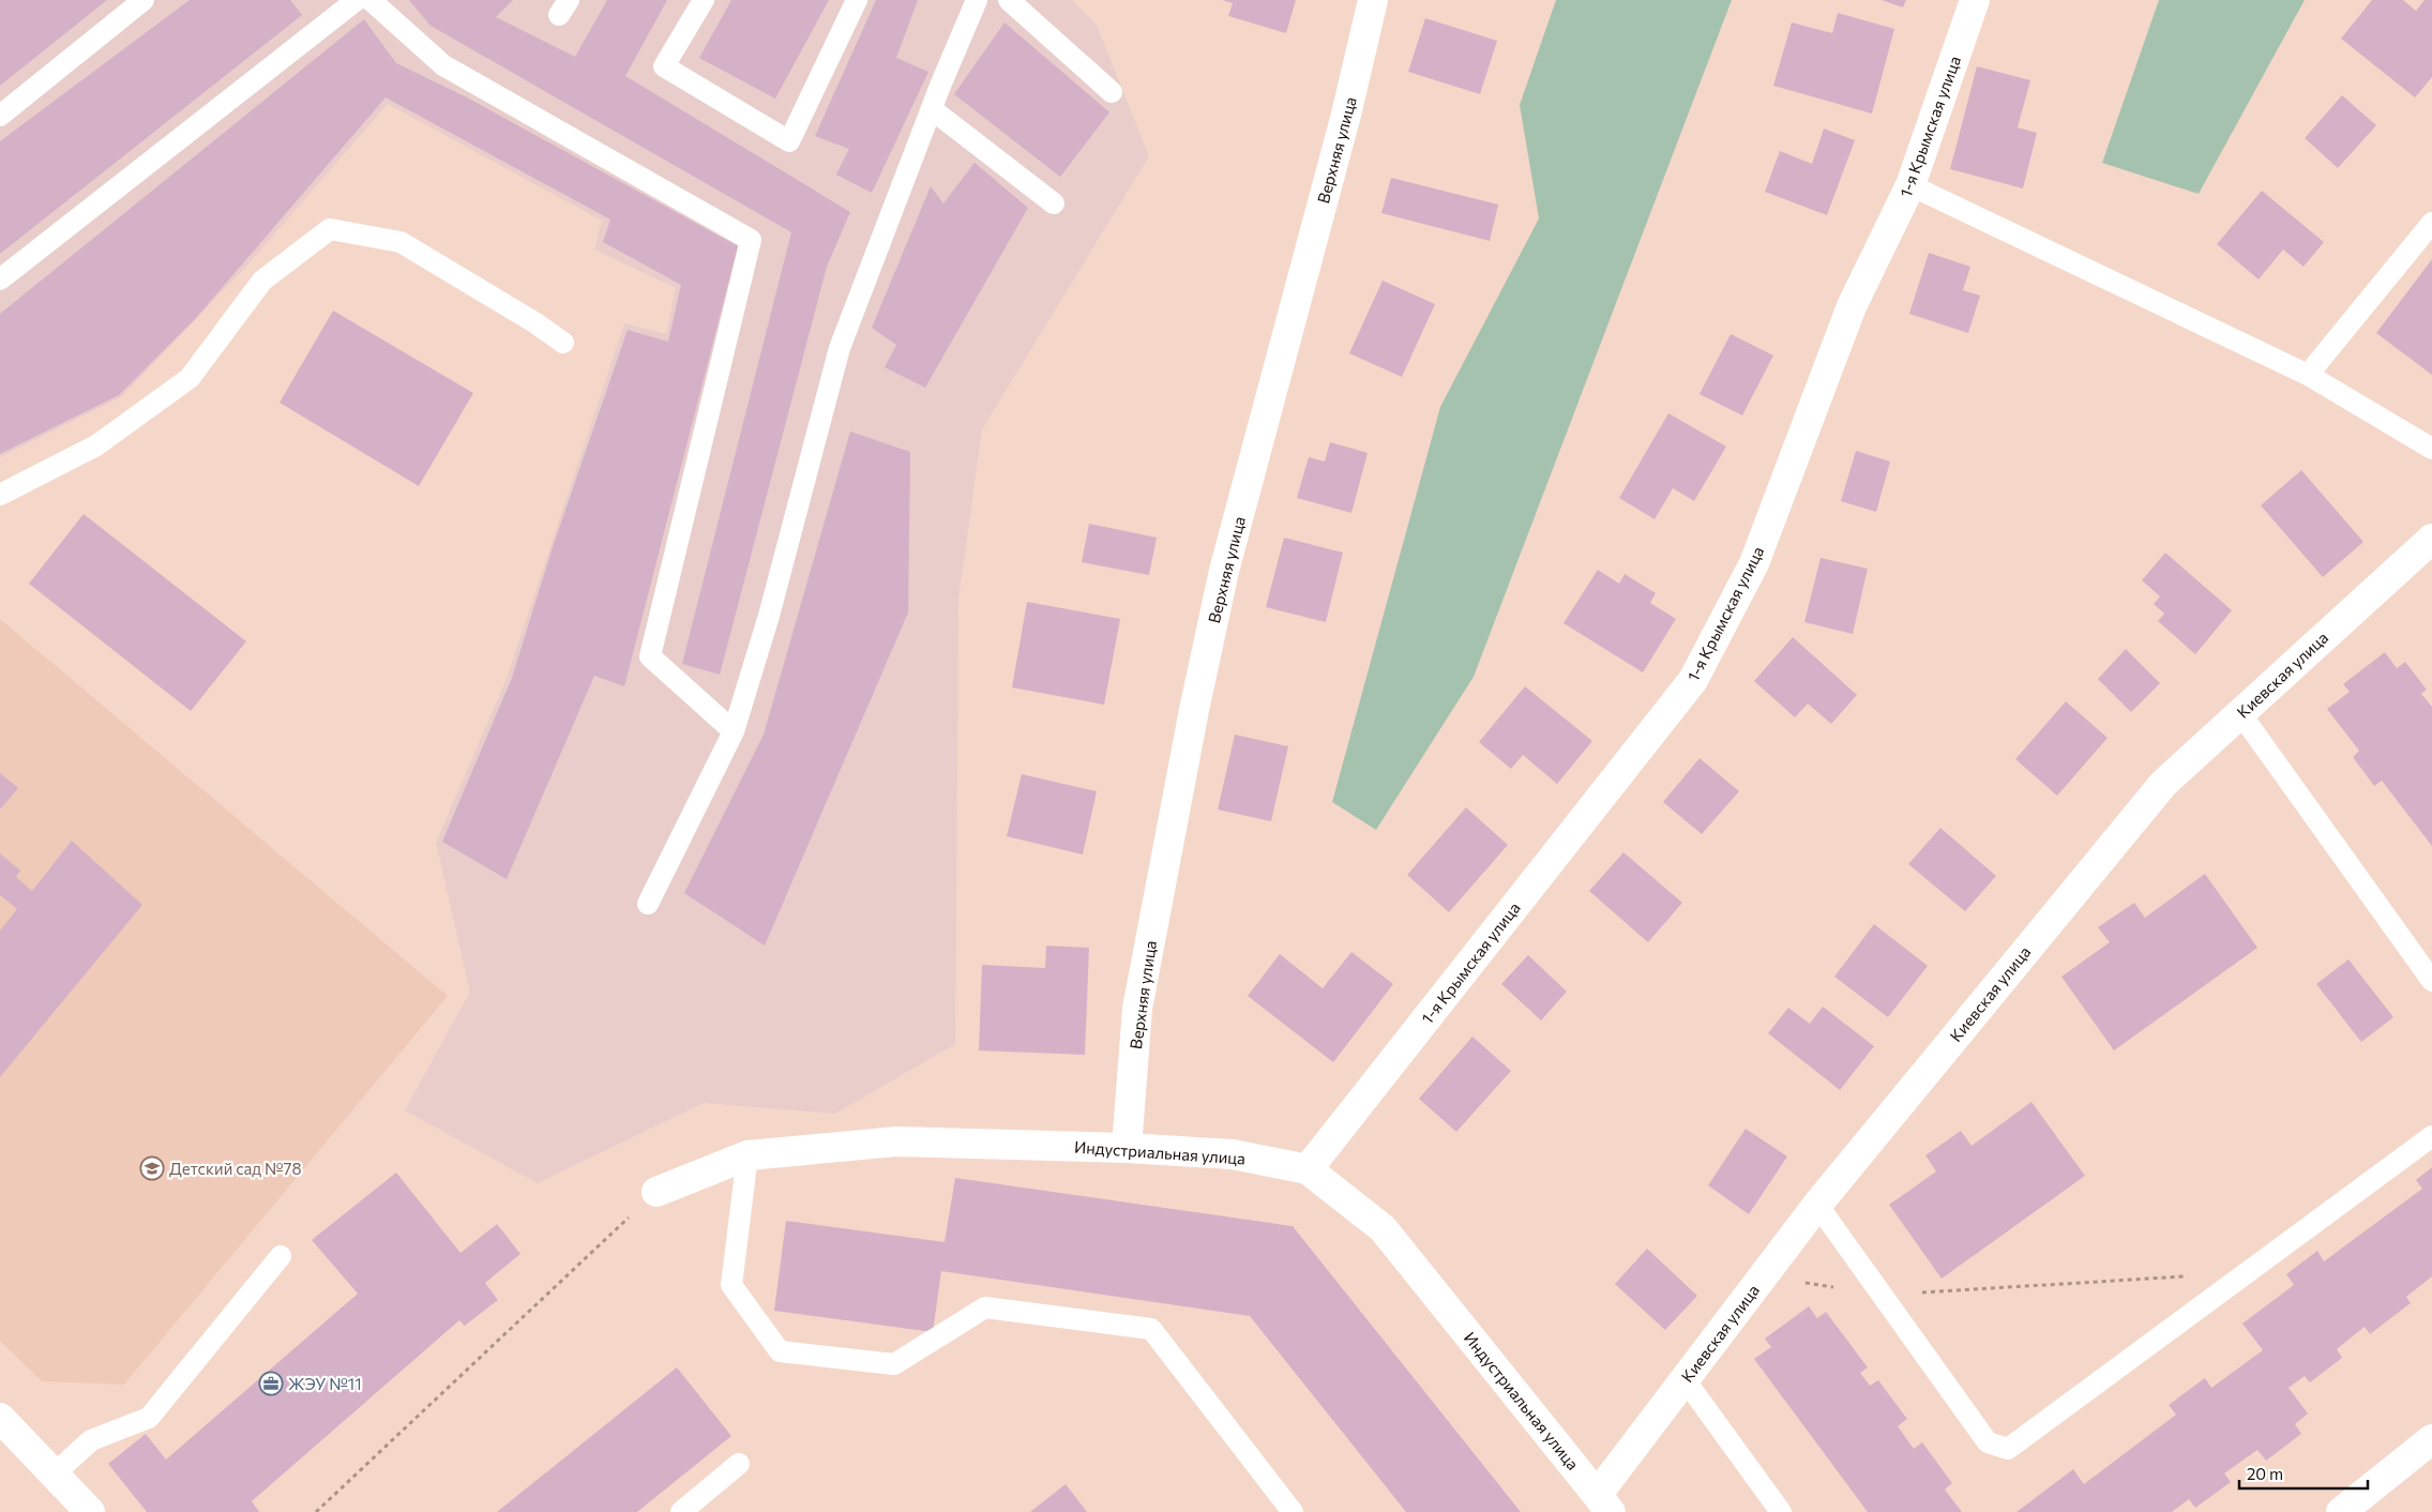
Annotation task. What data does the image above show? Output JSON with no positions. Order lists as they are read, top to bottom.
{
  "streets": {
    "street": [
      "1-я Крымская улица",
      "Верхняя улица",
      "Киевская улица",
      "Индустриальная улица"
    ]
  },
  "crossings": [
    ["1-я Крымская улица", "Индустриальная улица"],
    ["Верхняя улица", "Индустриальная улица"],
    ["Киевская улица", "Индустриальная улица"]
  ],
  "places": {
    "school or university": ["Детский сад №78"],
    "office": ["ЖЭУ №11"]
  },
  "scale_bar": "20 m"
}
